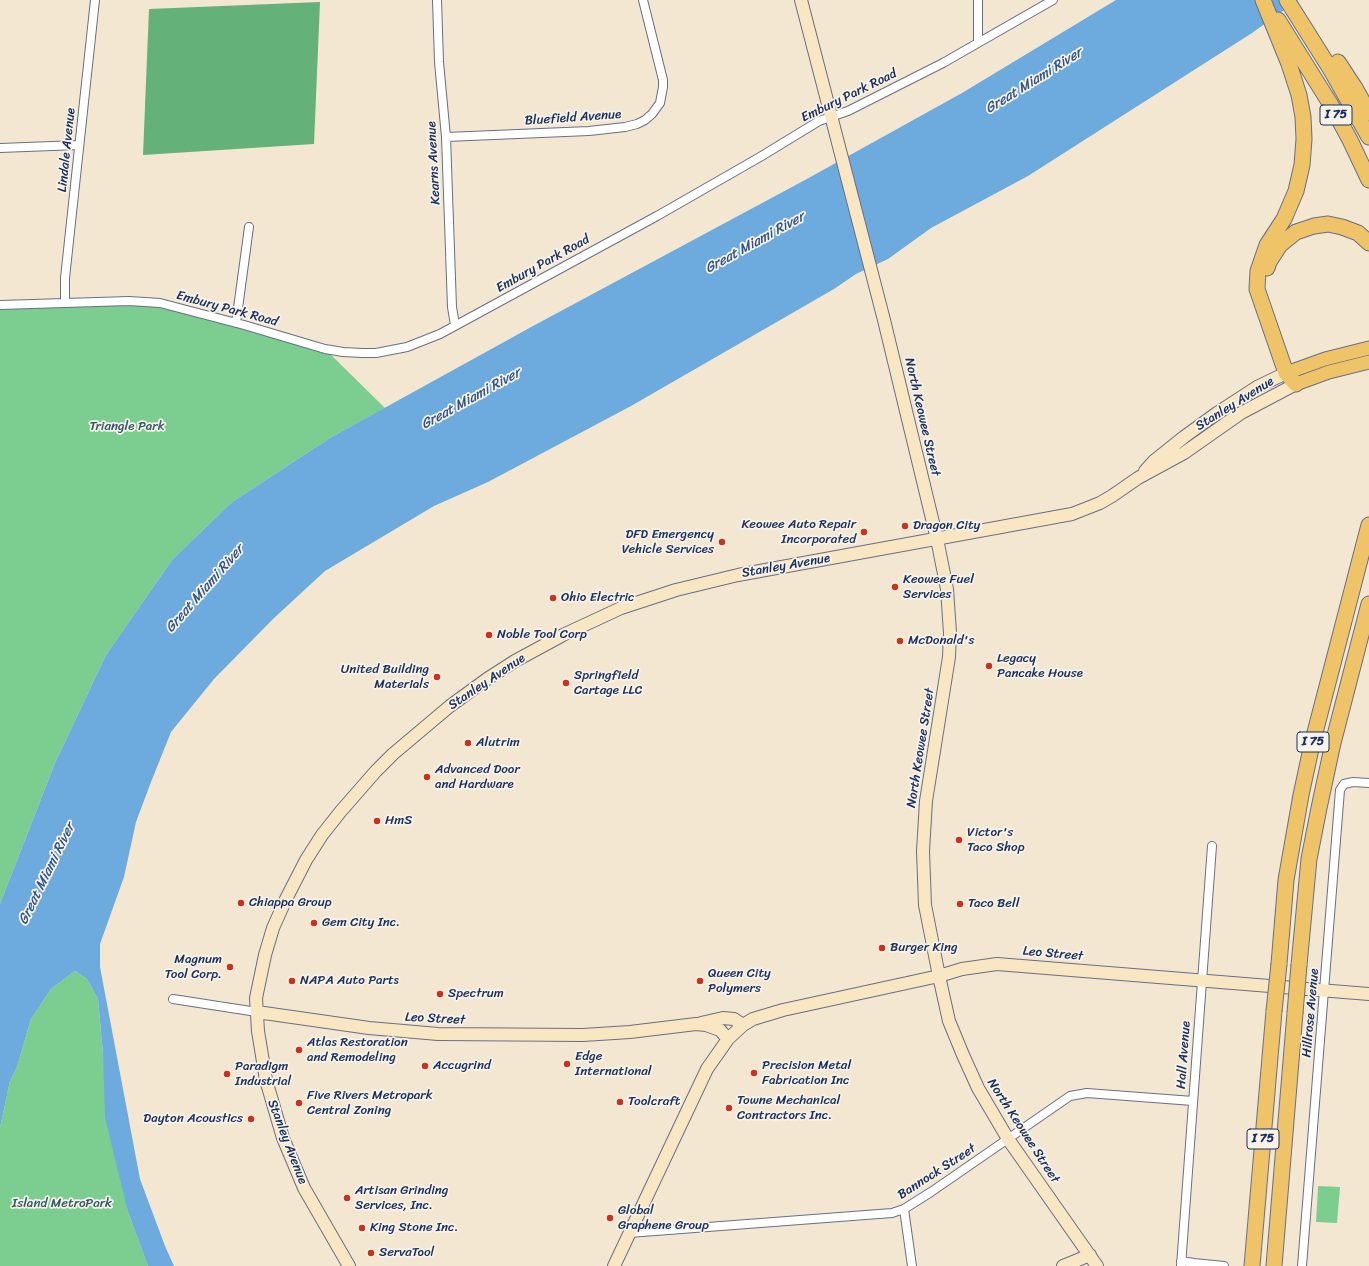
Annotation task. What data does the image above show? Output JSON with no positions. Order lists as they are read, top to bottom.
{
  "streets": {
    "highway": ["I 75"],
    "main road": ["Stanley Avenue"],
    "street": [
      "Embury Park Road",
      "Bluefield Avenue",
      "Lindale Avenue",
      "Kearns Avenue",
      "North Keowee Street",
      "Leo Street",
      "Hillrose Avenue",
      "Hall Avenue",
      "Bannock Street"
    ]
  },
  "crossings": [
    ["Embury Park Road", "Lindale Avenue"],
    ["Embury Park Road", "Kearns Avenue"],
    ["Embury Park Road", "North Keowee Street"],
    ["Bluefield Avenue", "Kearns Avenue"],
    ["Stanley Avenue", "North Keowee Street"],
    ["Stanley Avenue", "Leo Street"],
    ["North Keowee Street", "Leo Street"],
    ["North Keowee Street", "Bannock Street"],
    ["Leo Street", "Hillrose Avenue"],
    ["Leo Street", "Hall Avenue"],
    ["Hall Avenue", "Bannock Street"]
  ],
  "water": ["Great Miami River"],
  "parks": ["Triangle Park", "Island MetroPark"],
  "places": [
    "Dragon City",
    "Keowee Auto Repair Incorporated",
    "DFD Emergency Vehicle Services",
    "Keowee Fuel Services",
    "Ohio Electric",
    "Noble Tool Corp",
    "McDonald's",
    "Legacy Pancake House",
    "United Building Materials",
    "Springfield Cartage LLC",
    "Alutrim",
    "Advanced Door and Hardware",
    "HmS",
    "Victor's Taco Shop",
    "Chiappa Group",
    "Taco Bell",
    "Gem City Inc.",
    "Burger King",
    "Magnum Tool Corp.",
    "NAPA Auto Parts",
    "Queen City Polymers",
    "Spectrum",
    "Atlas Restoration and Remodeling",
    "Edge International",
    "Accugrind",
    "Precision Metal Fabrication Inc",
    "Paradigm Industrial",
    "Toolcraft",
    "Five Rivers Metropark Central Zoning",
    "Towne Mechanical Contractors Inc.",
    "Dayton Acoustics",
    "Artisan Grinding Services, Inc.",
    "Global Graphene Group",
    "King Stone Inc.",
    "ServaTool"
  ]
}
